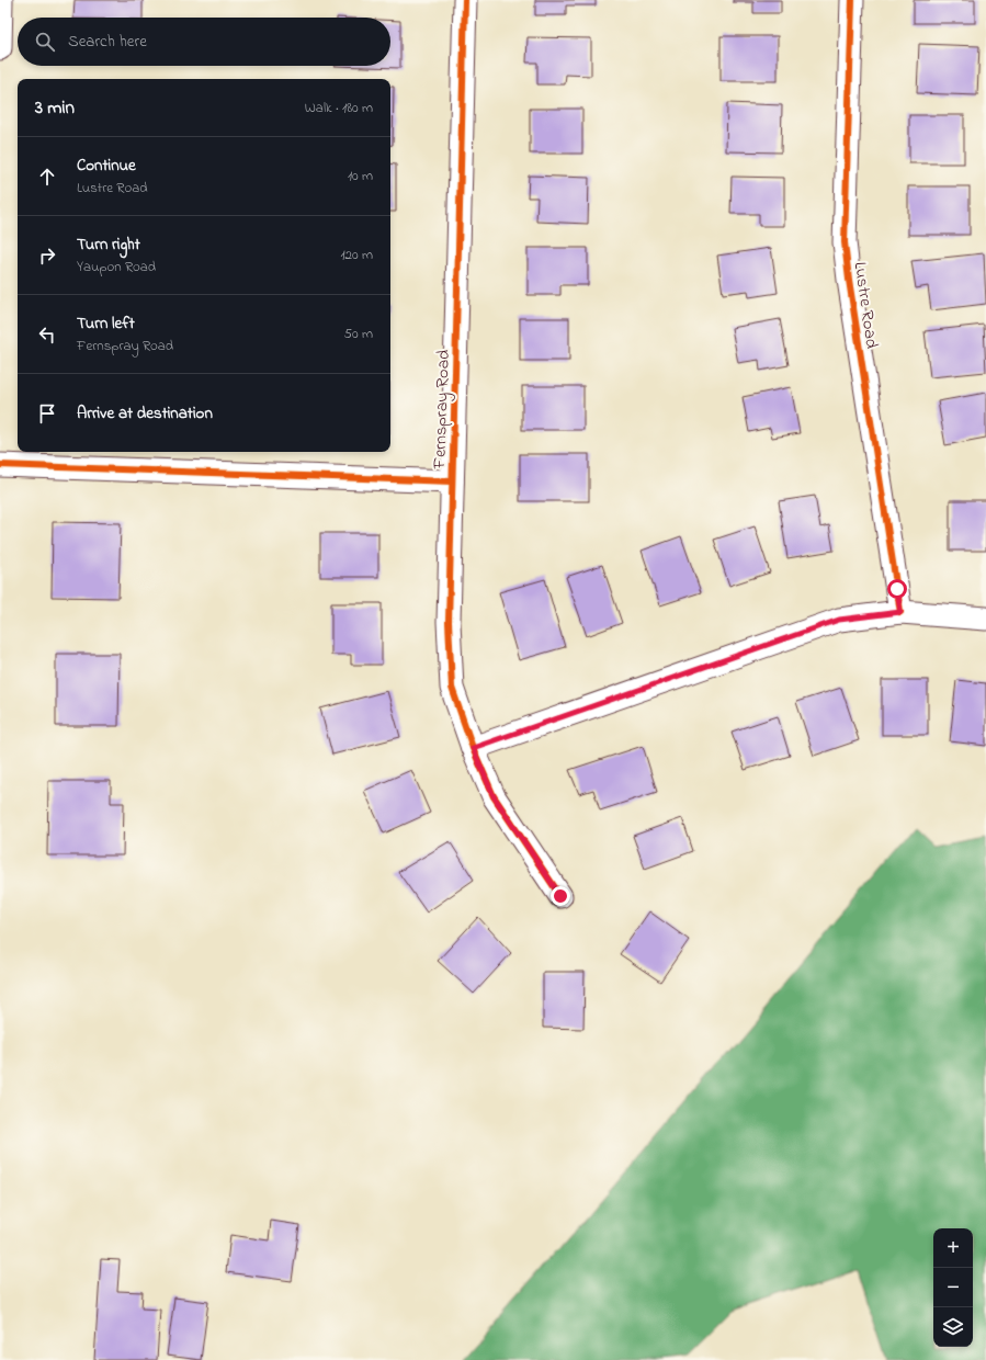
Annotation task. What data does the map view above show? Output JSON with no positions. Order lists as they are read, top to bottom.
{
  "streets": {
    "street": ["Lustre Road", "Fernspray Road"]
  },
  "page": {
    "search": "Search here",
    "heading": ["3 min", "Walk · 180 m"],
    "list": [
      ["Continue", "Lustre Road", "10 m"],
      ["Turn right", "Yaupon Road", "120 m"],
      ["Turn left", "Fernspray Road", "50 m"],
      "Arrive at destination"
    ],
    "map_buttons": ["+", "−"]
  }
}
